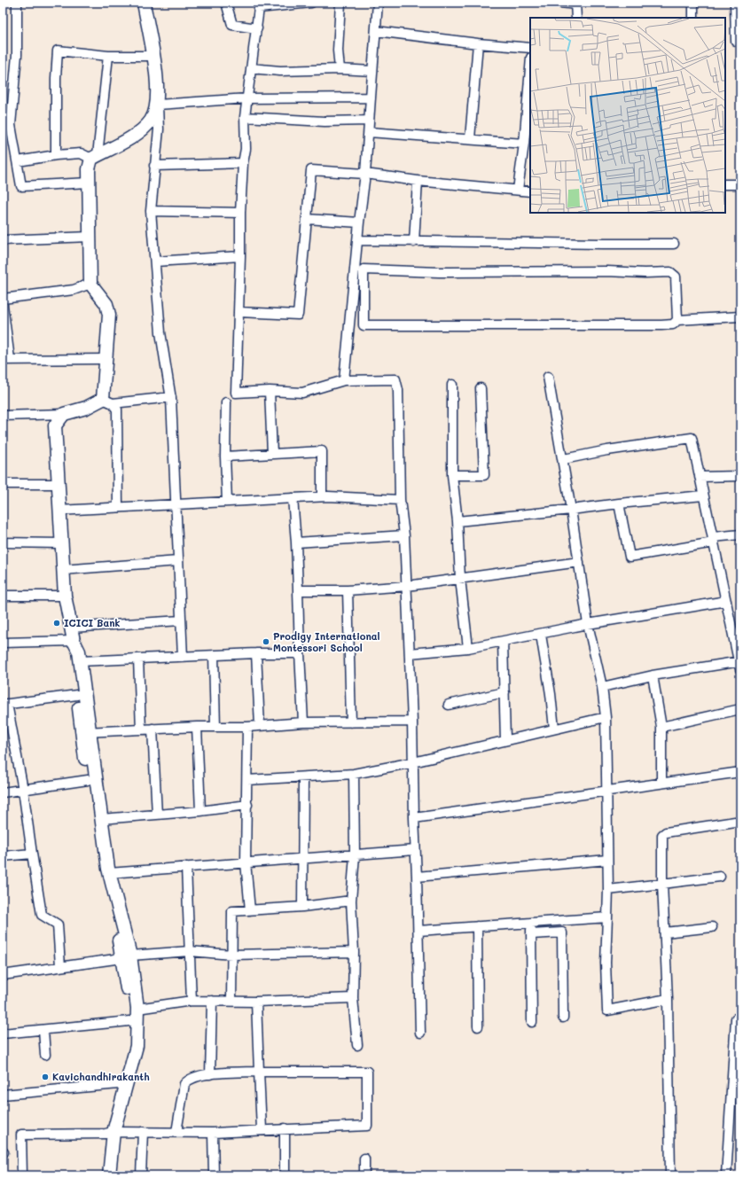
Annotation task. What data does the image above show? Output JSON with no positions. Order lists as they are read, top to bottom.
{
  "places": ["ICICI Bank", "Prodigy International Montessori School", "Kavichandhirakanth"]
}
